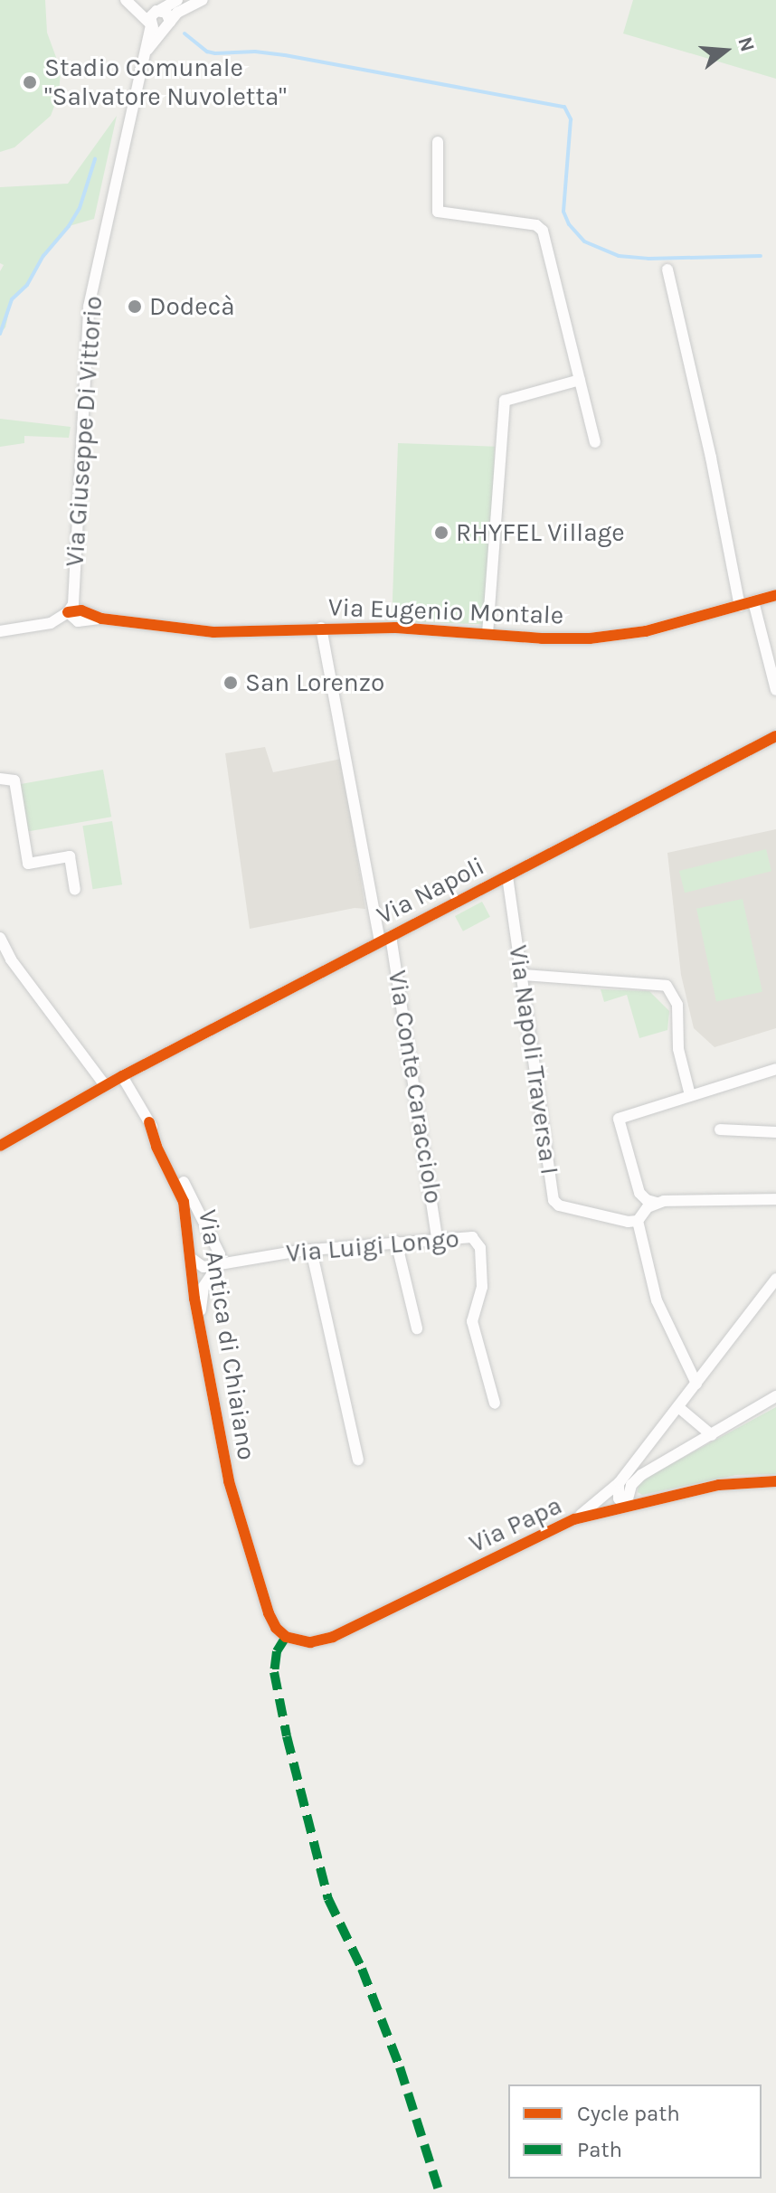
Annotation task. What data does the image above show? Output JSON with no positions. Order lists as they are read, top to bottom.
{
  "streets": {
    "street": [
      "Via Giuseppe Di Vittorio",
      "Via Eugenio Montale",
      "Via Napoli",
      "Via Napoli Traversa I",
      "Via Conte Caracciolo",
      "Via Luigi Longo",
      "Via Antica di Chiaiano",
      "Via Papa"
    ]
  },
  "crossings": [
    ["Via Giuseppe Di Vittorio", "Via Eugenio Montale"],
    ["Via Napoli", "Via Napoli Traversa I"],
    ["Via Napoli", "Via Conte Caracciolo"],
    ["Via Napoli", "Via Antica di Chiaiano"],
    ["Via Conte Caracciolo", "Via Luigi Longo"],
    ["Via Luigi Longo", "Via Antica di Chiaiano"],
    ["Via Antica di Chiaiano", "Via Papa"]
  ],
  "places": [
    "Stadio Comunale \"Salvatore Nuvoletta\"",
    "Dodecà",
    "RHYFEL Village",
    "San Lorenzo"
  ],
  "legend": ["Cycle path", "Path"],
  "north": "right"
}
